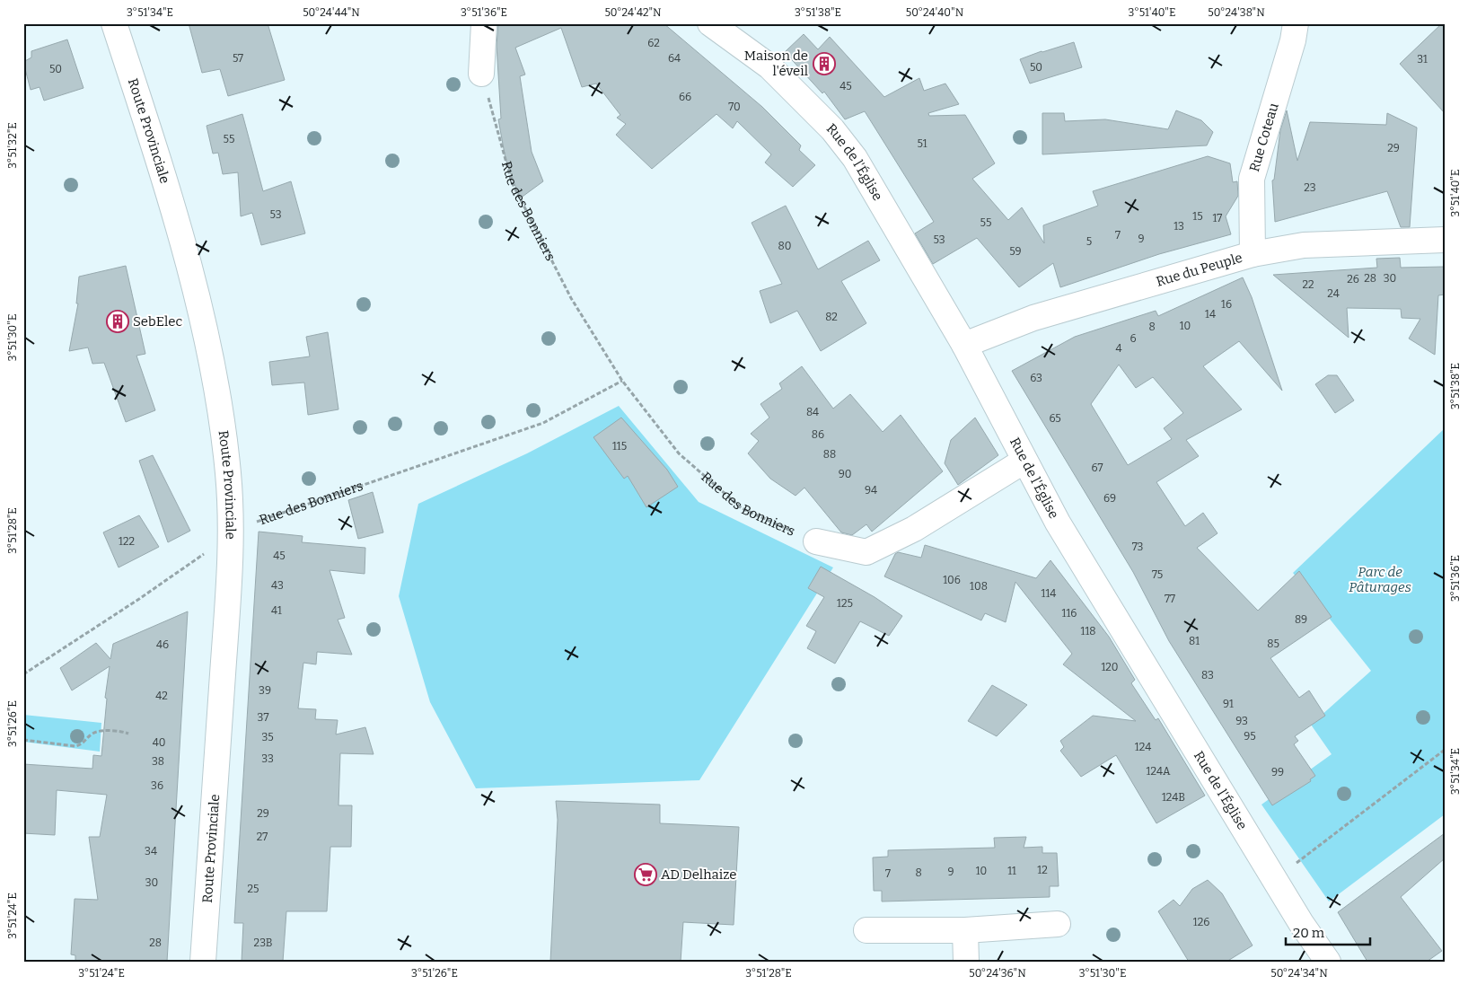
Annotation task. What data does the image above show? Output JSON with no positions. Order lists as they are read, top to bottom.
{
  "streets": {
    "street": [
      "Route Provinciale",
      "Rue Coteau",
      "Rue de l'Église",
      "Rue du Peuple"
    ],
    "path": ["Rue des Bonniers"]
  },
  "crossings": [
    ["Route Provinciale", "Rue des Bonniers"],
    ["Rue Coteau", "Rue du Peuple"],
    ["Rue de l'Église", "Rue du Peuple"]
  ],
  "parks": ["Parc de Pâturages"],
  "places": {
    "building": ["Maison de l'éveil", "SebElec"],
    "supermarket": ["AD Delhaize"]
  },
  "house_numbers": [
    "62",
    "57",
    "64",
    "31",
    "50",
    "50",
    "45",
    "66",
    "70",
    "55",
    "51",
    "29",
    "23",
    "53",
    "15",
    "17",
    "55",
    "13",
    "7",
    "9",
    "53",
    "5",
    "80",
    "59",
    "28",
    "30",
    "26",
    "22",
    "24",
    "16",
    "14",
    "82",
    "10",
    "8",
    "6",
    "4",
    "63",
    "84",
    "65",
    "86",
    "115",
    "88",
    "67",
    "90",
    "94",
    "69",
    "122",
    "73",
    "45",
    "75",
    "106",
    "43",
    "108",
    "114",
    "77",
    "125",
    "41",
    "116",
    "89",
    "118",
    "81",
    "85",
    "46",
    "120",
    "83",
    "39",
    "42",
    "91",
    "37",
    "93",
    "95",
    "35",
    "40",
    "124",
    "33",
    "38",
    "124A",
    "99",
    "36",
    "124B",
    "29",
    "27",
    "34",
    "12",
    "10",
    "11",
    "9",
    "8",
    "7",
    "30",
    "25",
    "126",
    "28",
    "23B"
  ],
  "scale_bar": "20 m",
  "coordinates": [
    "3°51'34\"E",
    "50°24'44\"N",
    "3°51'36\"E",
    "50°24'42\"N",
    "3°51'38\"E",
    "50°24'40\"N",
    "3°51'40\"E",
    "50°24'38\"N",
    "3°51'32\"E",
    "3°51'30\"E",
    "3°51'28\"E",
    "3°51'26\"E",
    "3°51'24\"E",
    "50°24'36\"N",
    "50°24'34\"N"
  ]
}
